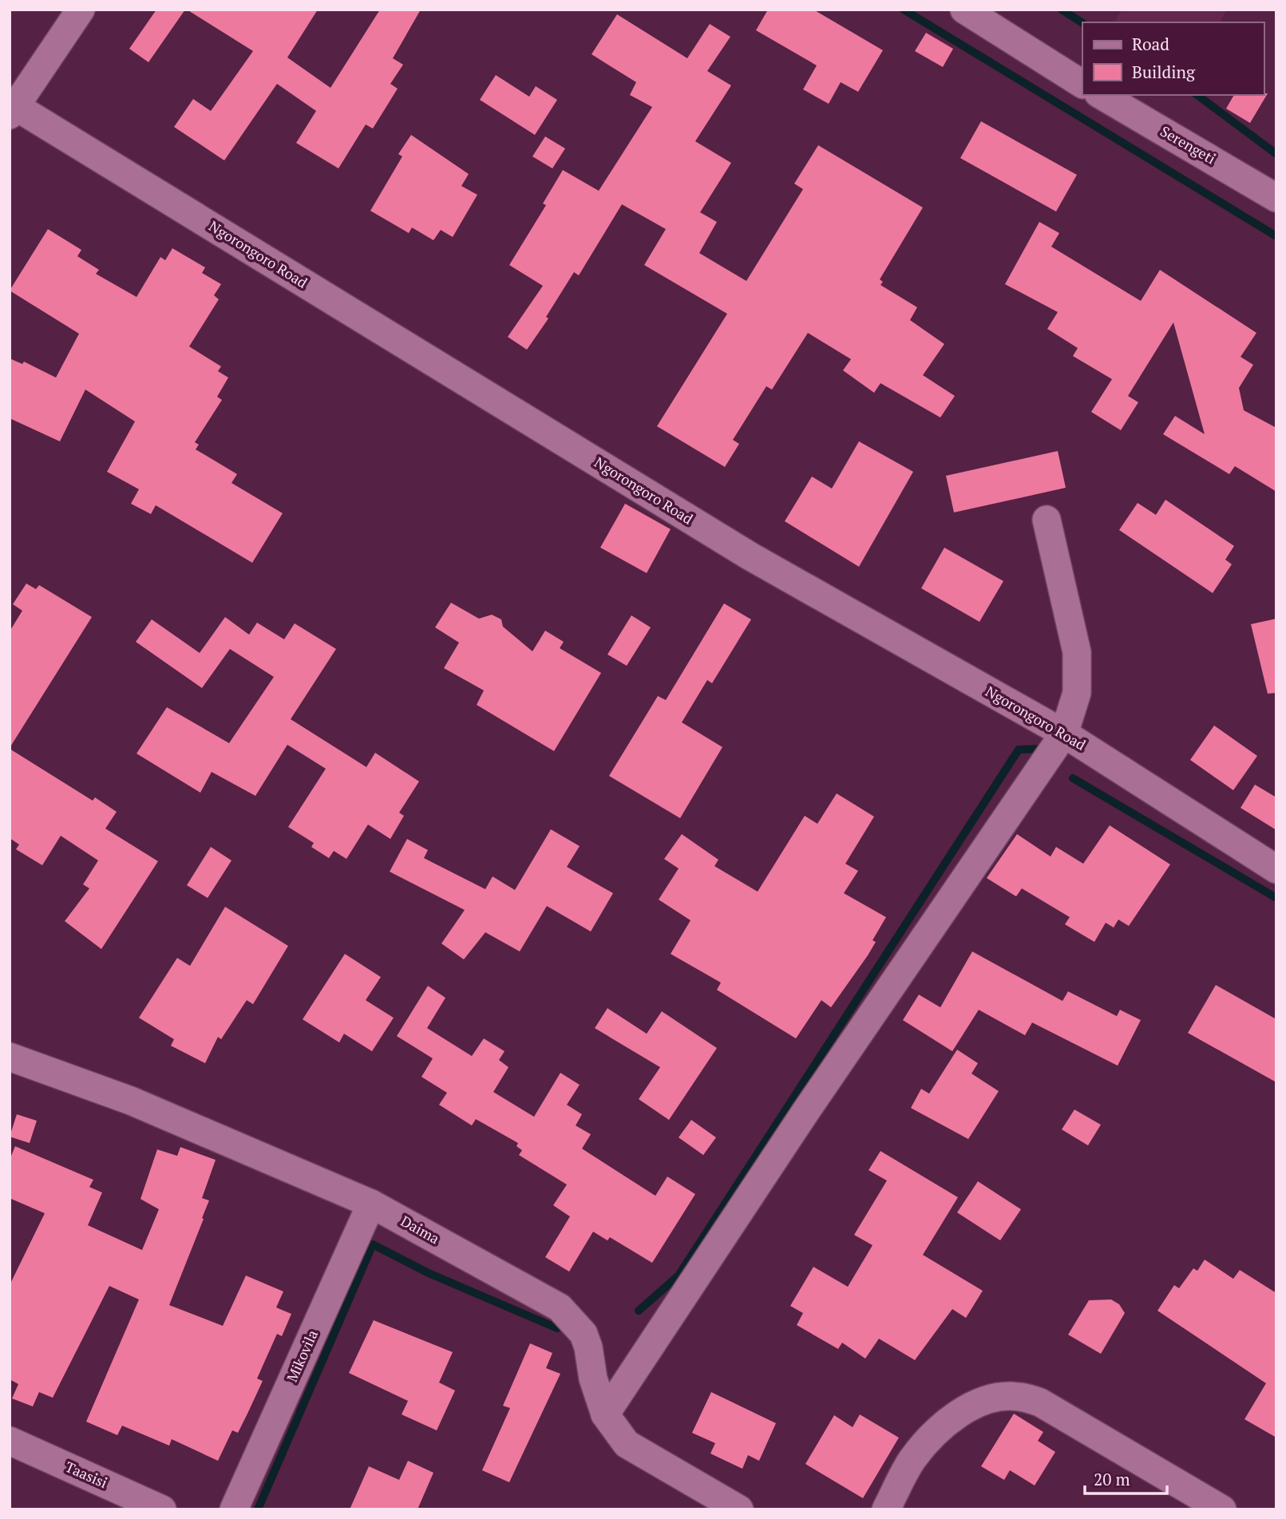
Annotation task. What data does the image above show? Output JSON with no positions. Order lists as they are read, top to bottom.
{
  "streets": {
    "street": [
      "Serengeti",
      "Ngorongoro Road",
      "Daima",
      "Mikovila",
      "Taasisi"
    ]
  },
  "crossings": [
    ["Daima", "Mikovila"]
  ],
  "legend": ["Road", "Building"],
  "scale_bar": "20 m"
}
